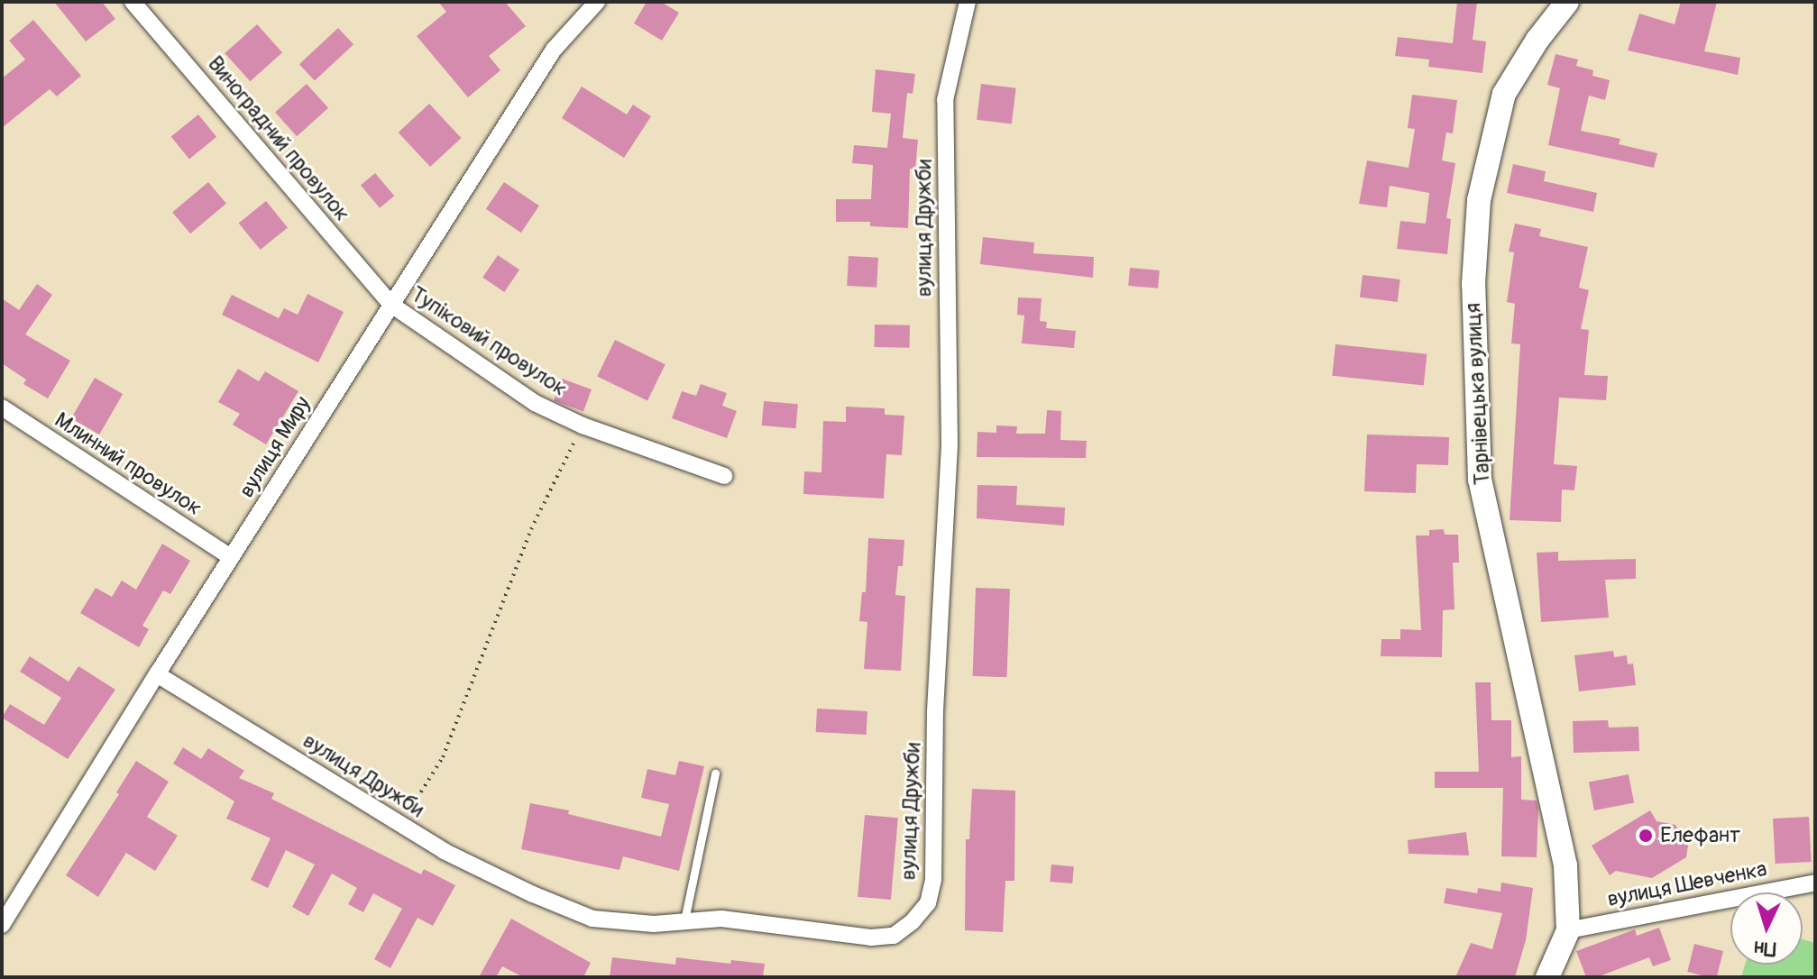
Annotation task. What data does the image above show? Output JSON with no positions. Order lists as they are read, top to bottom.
{
  "streets": {
    "street": [
      "Виноградний провулок",
      "вулиця Дружби",
      "Тупіковий провулок",
      "Тарнівецька вулиця",
      "вулиця Миру",
      "Млинний провулок",
      "вулиця Шевченка"
    ]
  },
  "crossings": [
    ["Виноградний провулок", "Тупіковий провулок"],
    ["Виноградний провулок", "вулиця Миру"],
    ["вулиця Дружби", "вулиця Миру"],
    ["Тупіковий провулок", "вулиця Миру"],
    ["Тарнівецька вулиця", "вулиця Шевченка"],
    ["вулиця Миру", "Млинний провулок"]
  ],
  "places": ["Елефант"],
  "north": "bottom"
}
